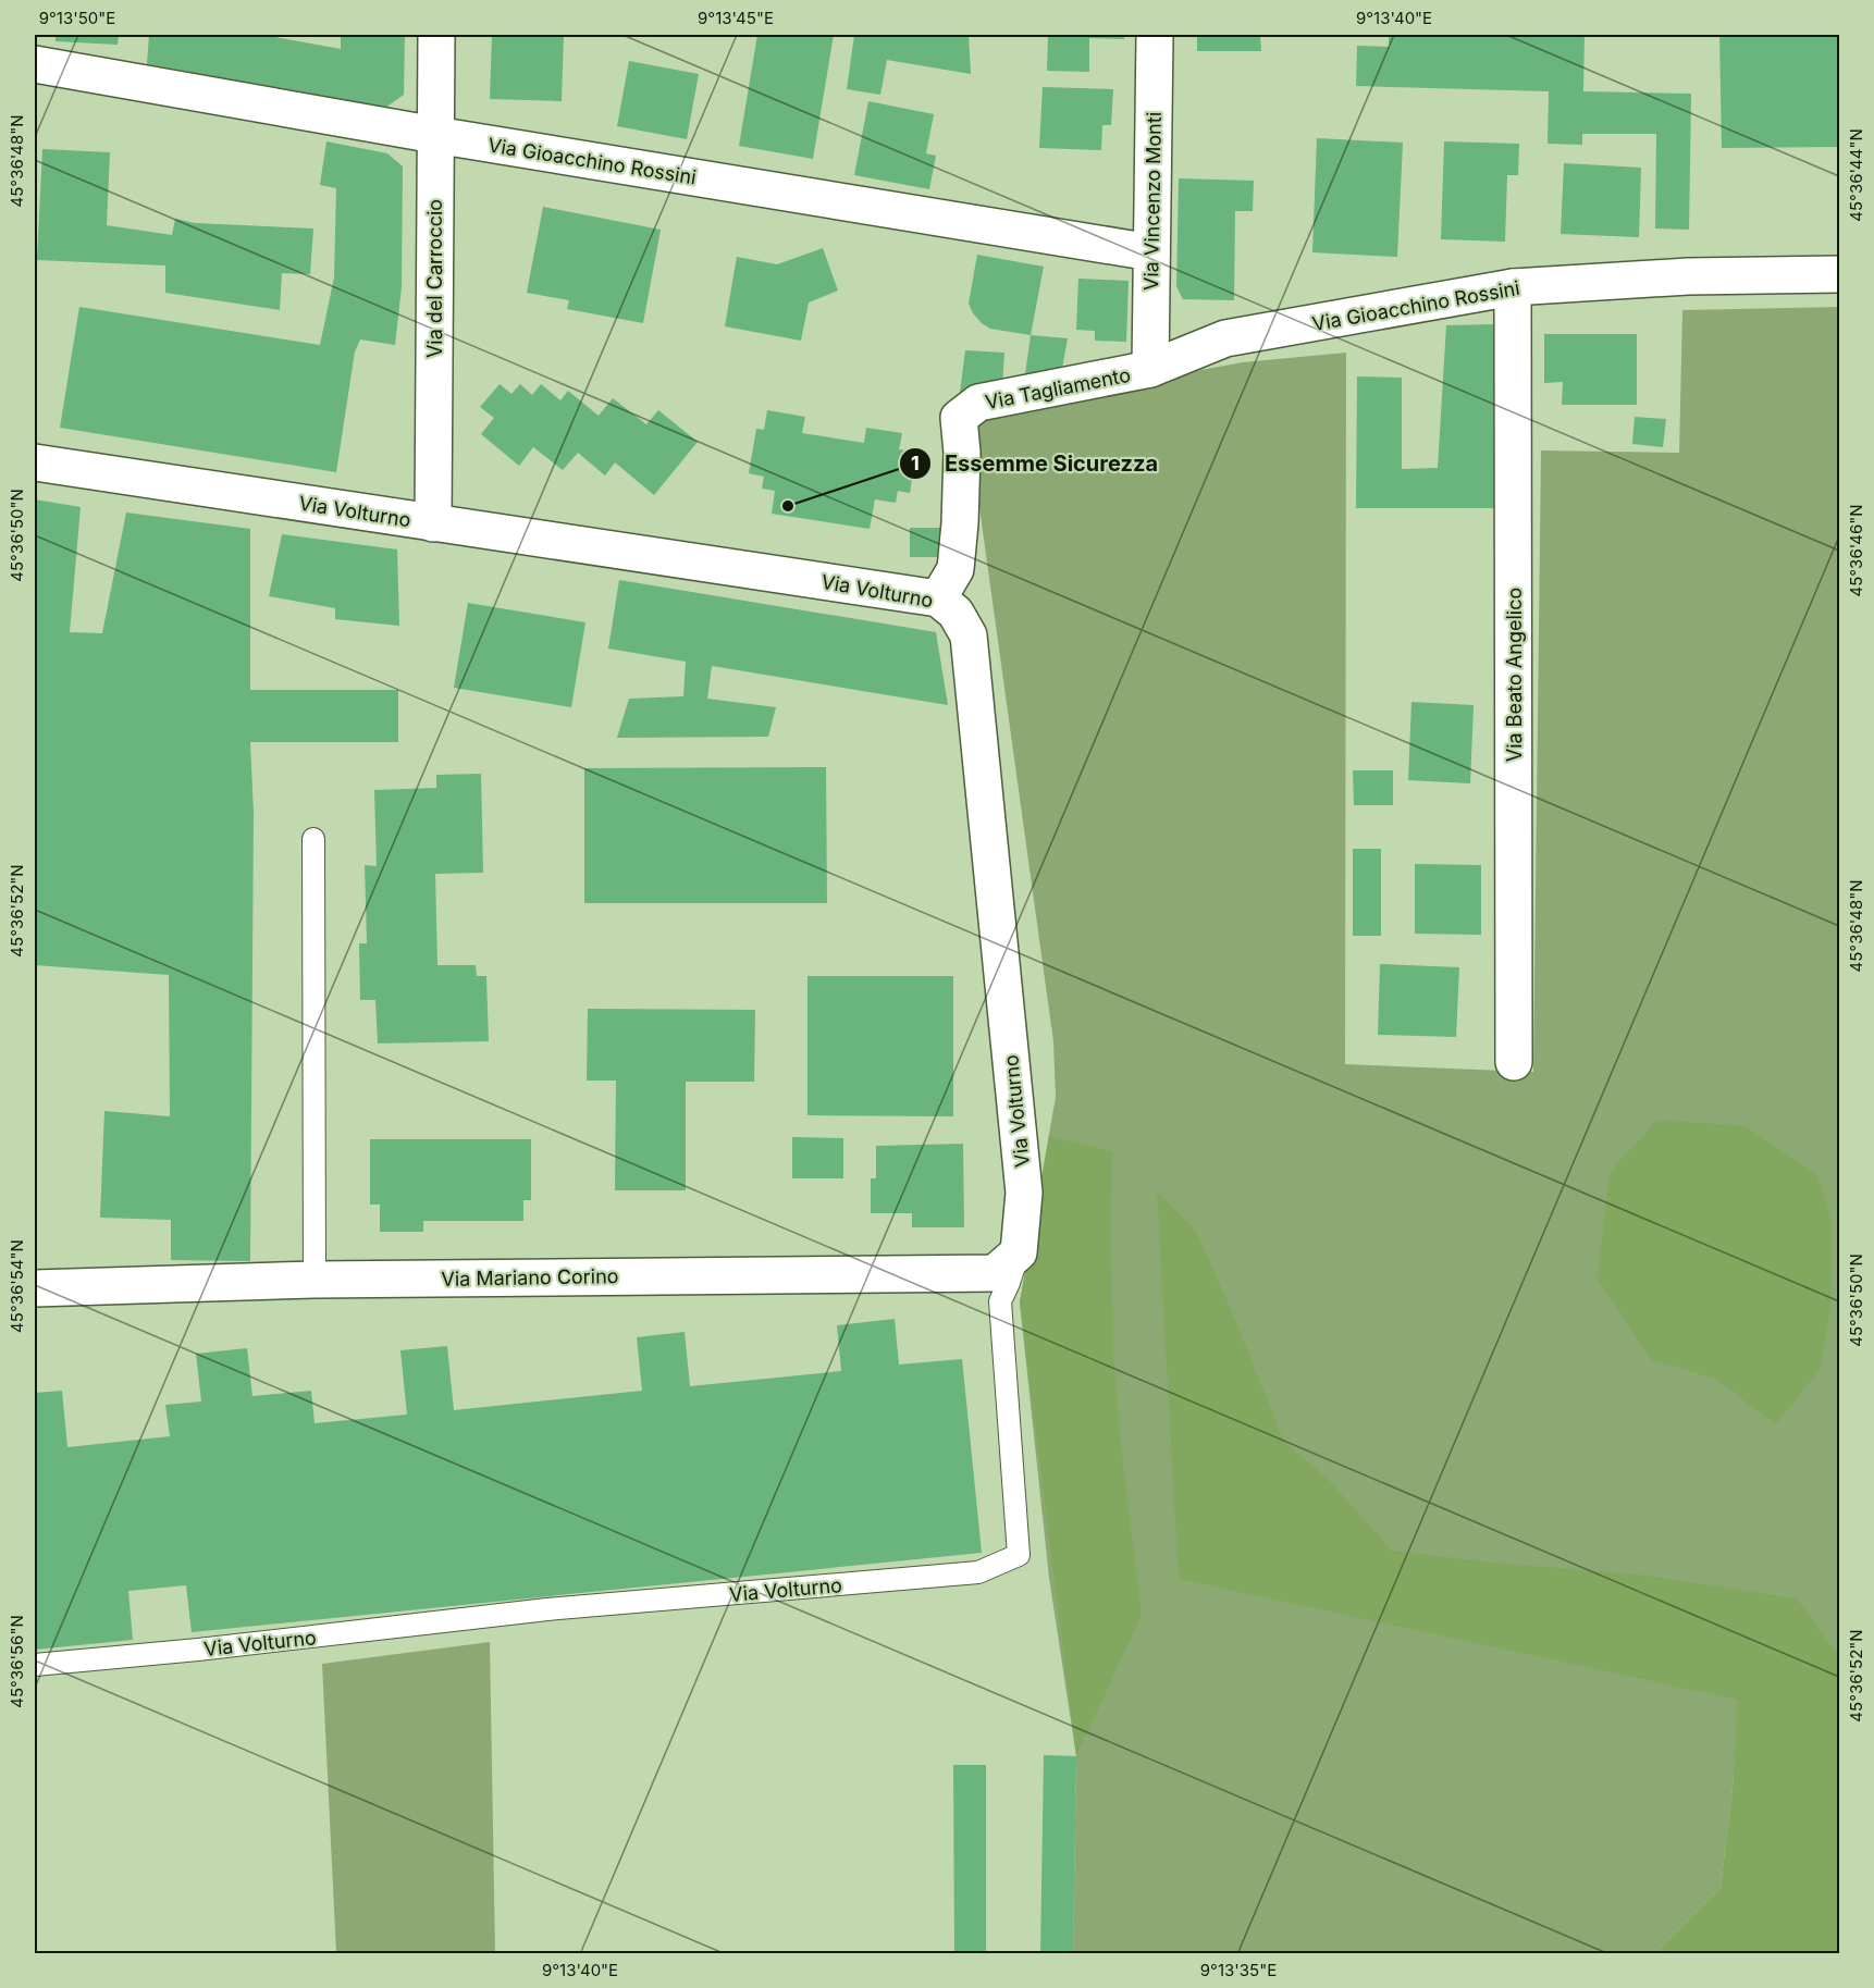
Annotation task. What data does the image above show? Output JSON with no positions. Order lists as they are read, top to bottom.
{
  "streets": {
    "street": [
      "Via Gioacchino Rossini",
      "Via Vincenzo Monti",
      "Via del Carroccio",
      "Via Tagliamento",
      "Via Volturno",
      "Via Beato Angelico",
      "Via Mariano Corino"
    ]
  },
  "crossings": [
    ["Via Gioacchino Rossini", "Via Vincenzo Monti"],
    ["Via Gioacchino Rossini", "Via del Carroccio"],
    ["Via Gioacchino Rossini", "Via Tagliamento"],
    ["Via Gioacchino Rossini", "Via Beato Angelico"],
    ["Via Vincenzo Monti", "Via Tagliamento"],
    ["Via del Carroccio", "Via Volturno"],
    ["Via Tagliamento", "Via Volturno"],
    ["Via Volturno", "Via Mariano Corino"]
  ],
  "places": ["Essemme Sicurezza"],
  "coordinates": [
    "9°13'50\"E",
    "9°13'45\"E",
    "9°13'40\"E",
    "45°36'48\"N",
    "45°36'44\"N",
    "45°36'50\"N",
    "45°36'46\"N",
    "45°36'52\"N",
    "45°36'54\"N",
    "45°36'56\"N",
    "9°13'35\"E"
  ]
}
